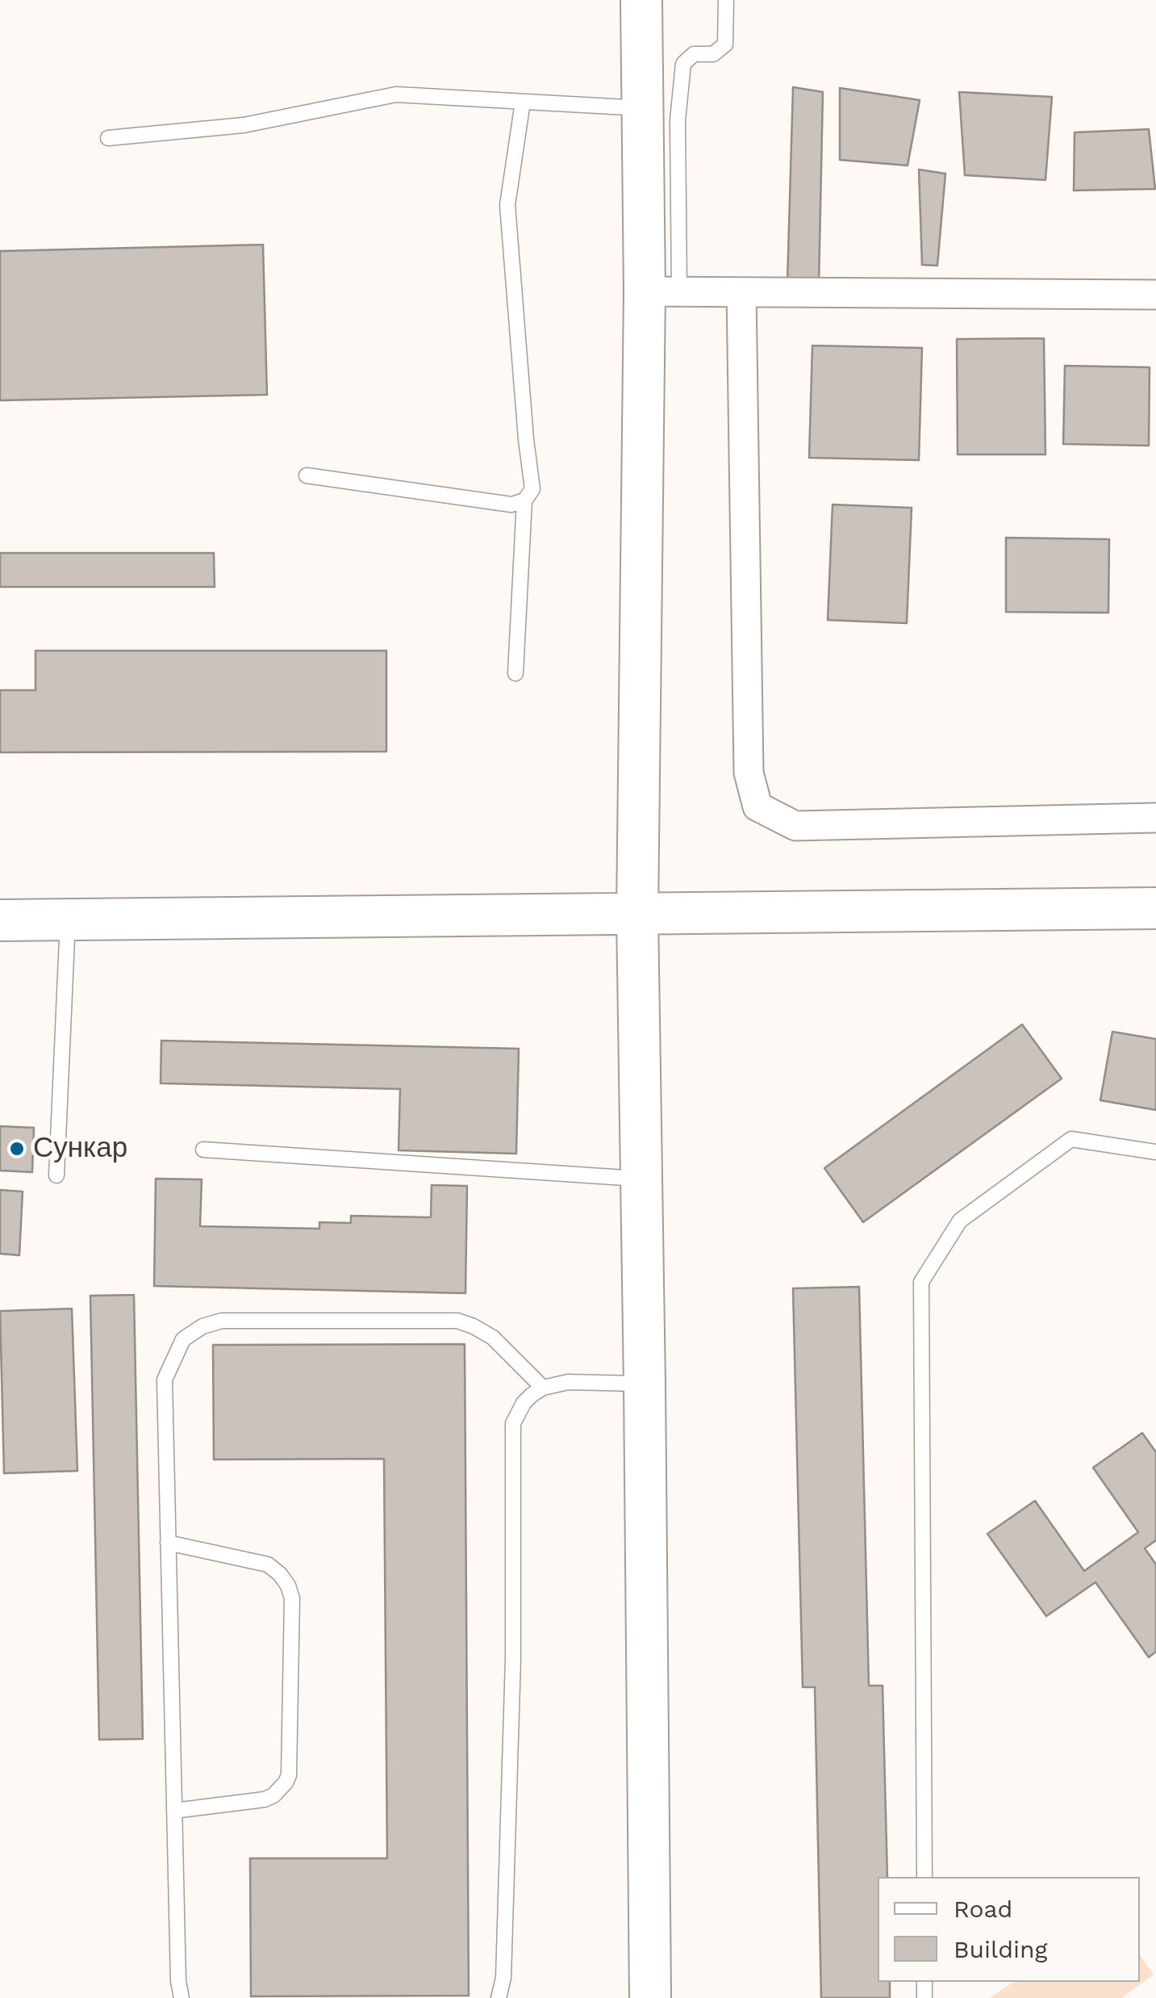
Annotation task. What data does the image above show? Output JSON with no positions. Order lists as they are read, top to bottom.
{
  "places": ["Сункар"],
  "legend": ["Road", "Building"]
}
